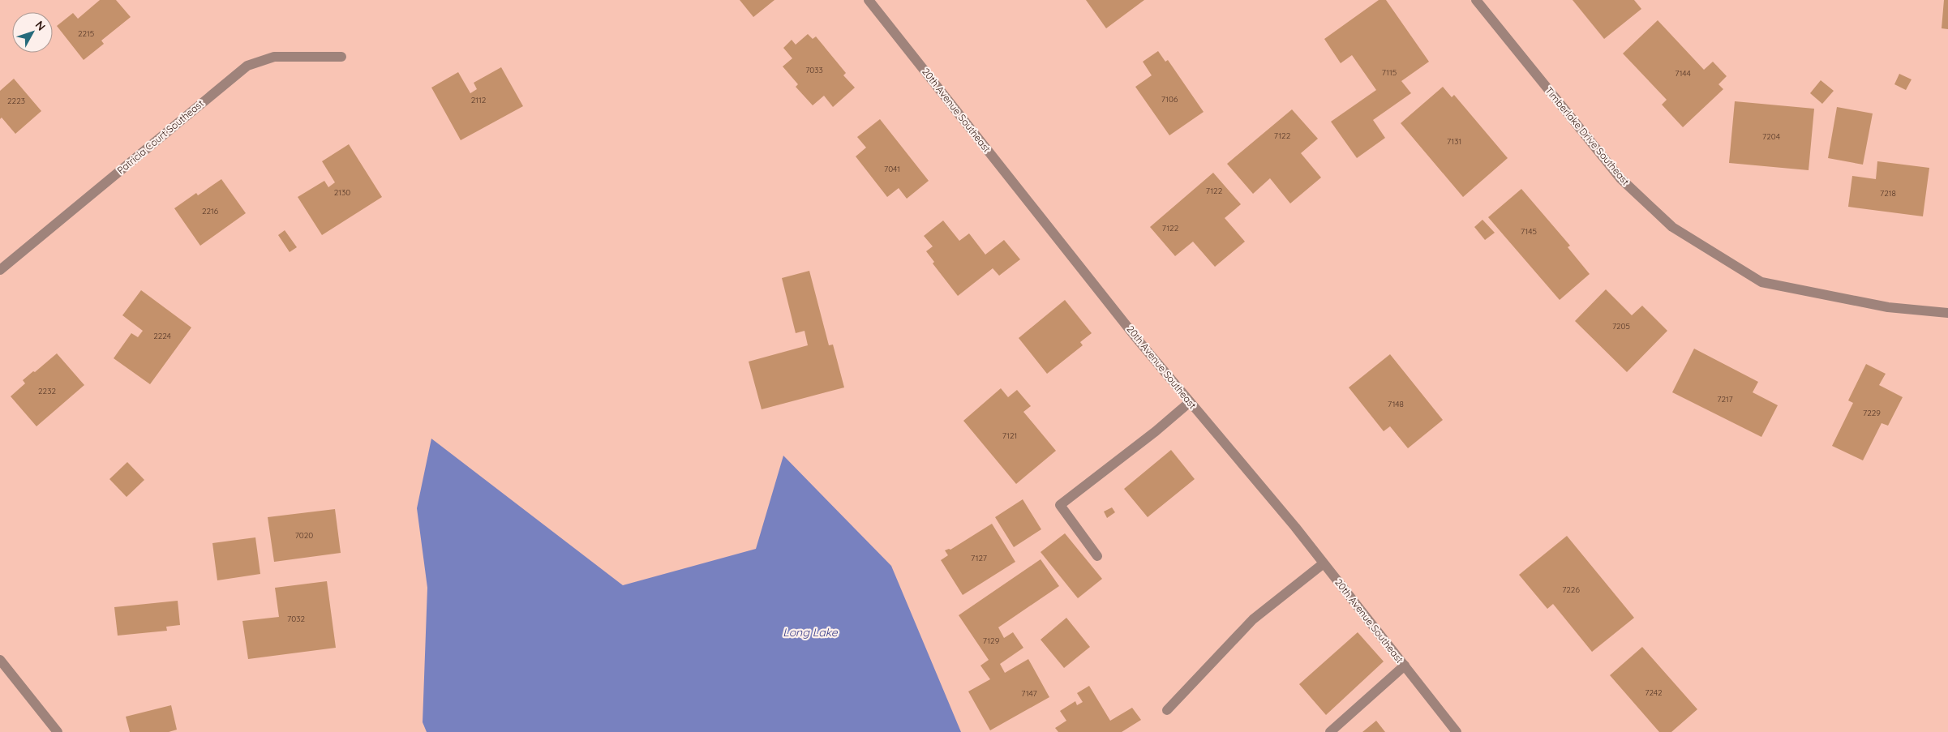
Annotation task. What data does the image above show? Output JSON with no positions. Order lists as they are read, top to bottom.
{
  "streets": {
    "street": ["20th Avenue Southeast", "Timberlake Drive Southeast", "Patricia Court Southeast"]
  },
  "water": ["Long Lake"],
  "house_numbers": [
    "2215",
    "7033",
    "7115",
    "7144",
    "7106",
    "2112",
    "2223",
    "7122",
    "7204",
    "7131",
    "7041",
    "7122",
    "2130",
    "7218",
    "2216",
    "7122",
    "7145",
    "7205",
    "2224",
    "2232",
    "7217",
    "7148",
    "7229",
    "7121",
    "7020",
    "7127",
    "7226",
    "7032",
    "7129",
    "7242",
    "7147"
  ],
  "north": "top right"
}
